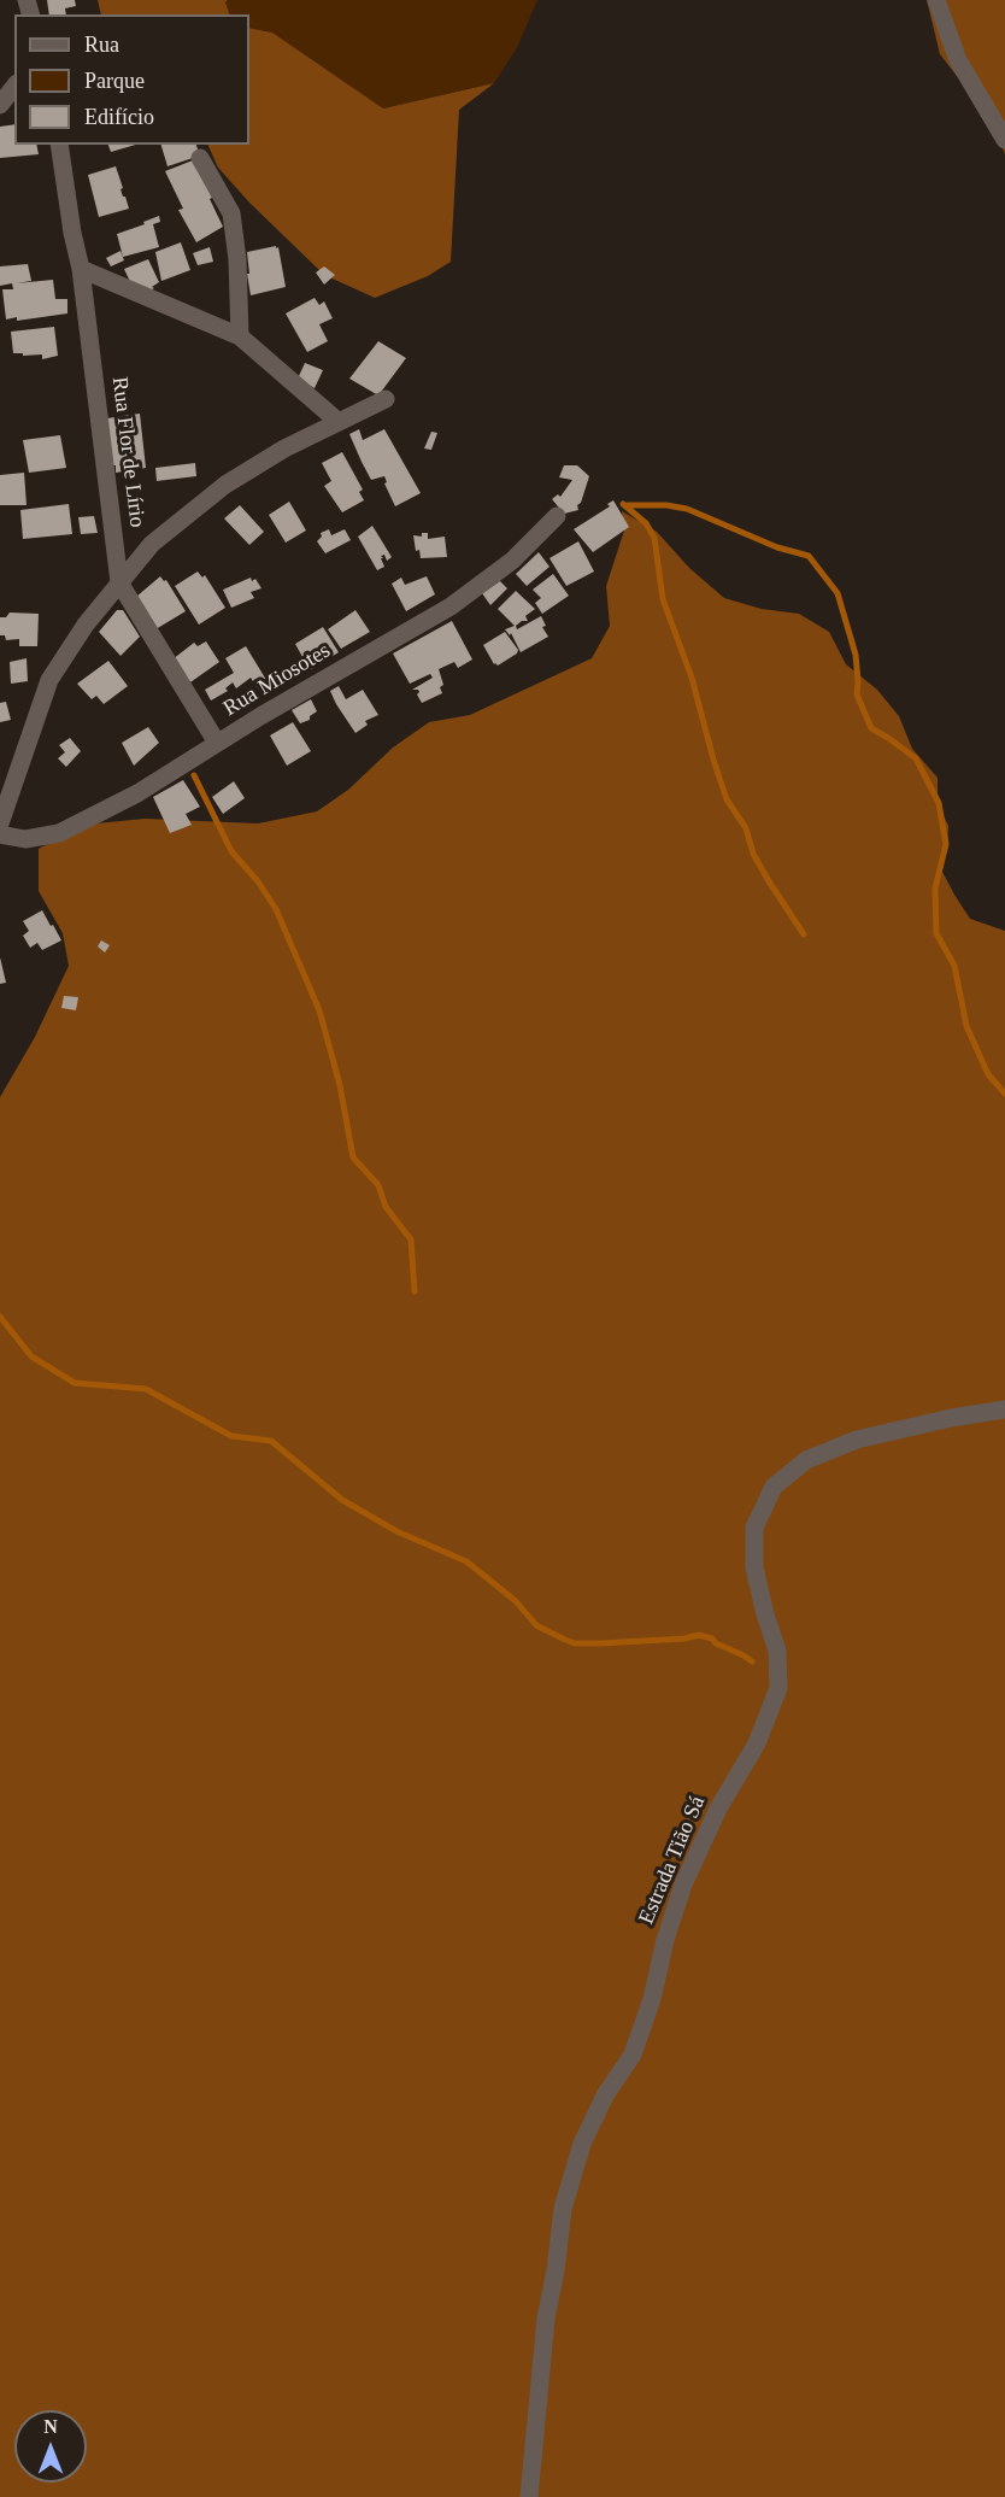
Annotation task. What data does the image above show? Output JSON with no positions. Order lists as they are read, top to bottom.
{
  "streets": {
    "street": ["Rua Flor de Lírio", "Rua Miosotes", "Estrada Tião Sá"]
  },
  "crossings": [
    ["Rua Flor de Lírio", "Rua Miosotes"]
  ],
  "legend": ["Rua", "Parque", "Edifício"],
  "north": "top"
}
